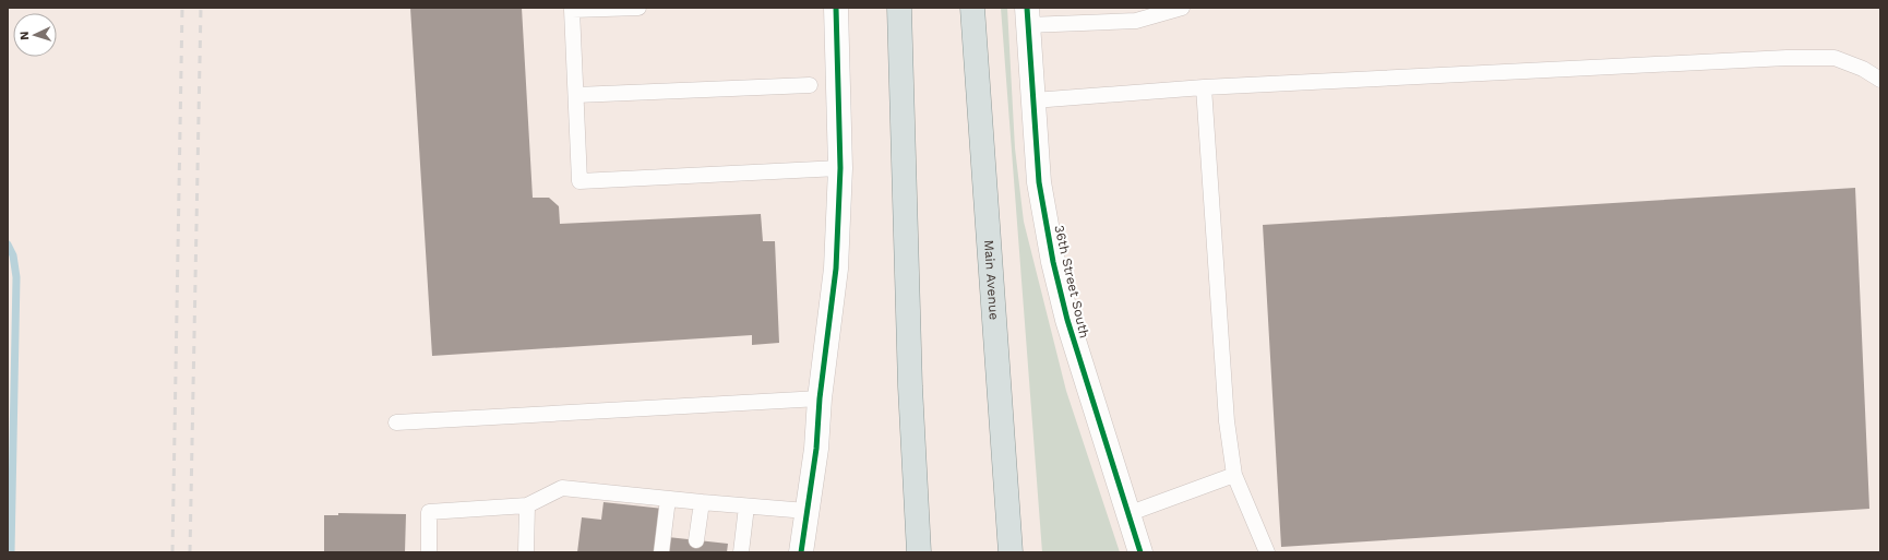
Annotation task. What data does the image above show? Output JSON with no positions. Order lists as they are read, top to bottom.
{
  "streets": {
    "main road": ["Main Avenue"],
    "street": ["36th Street South"]
  },
  "north": "left"
}
